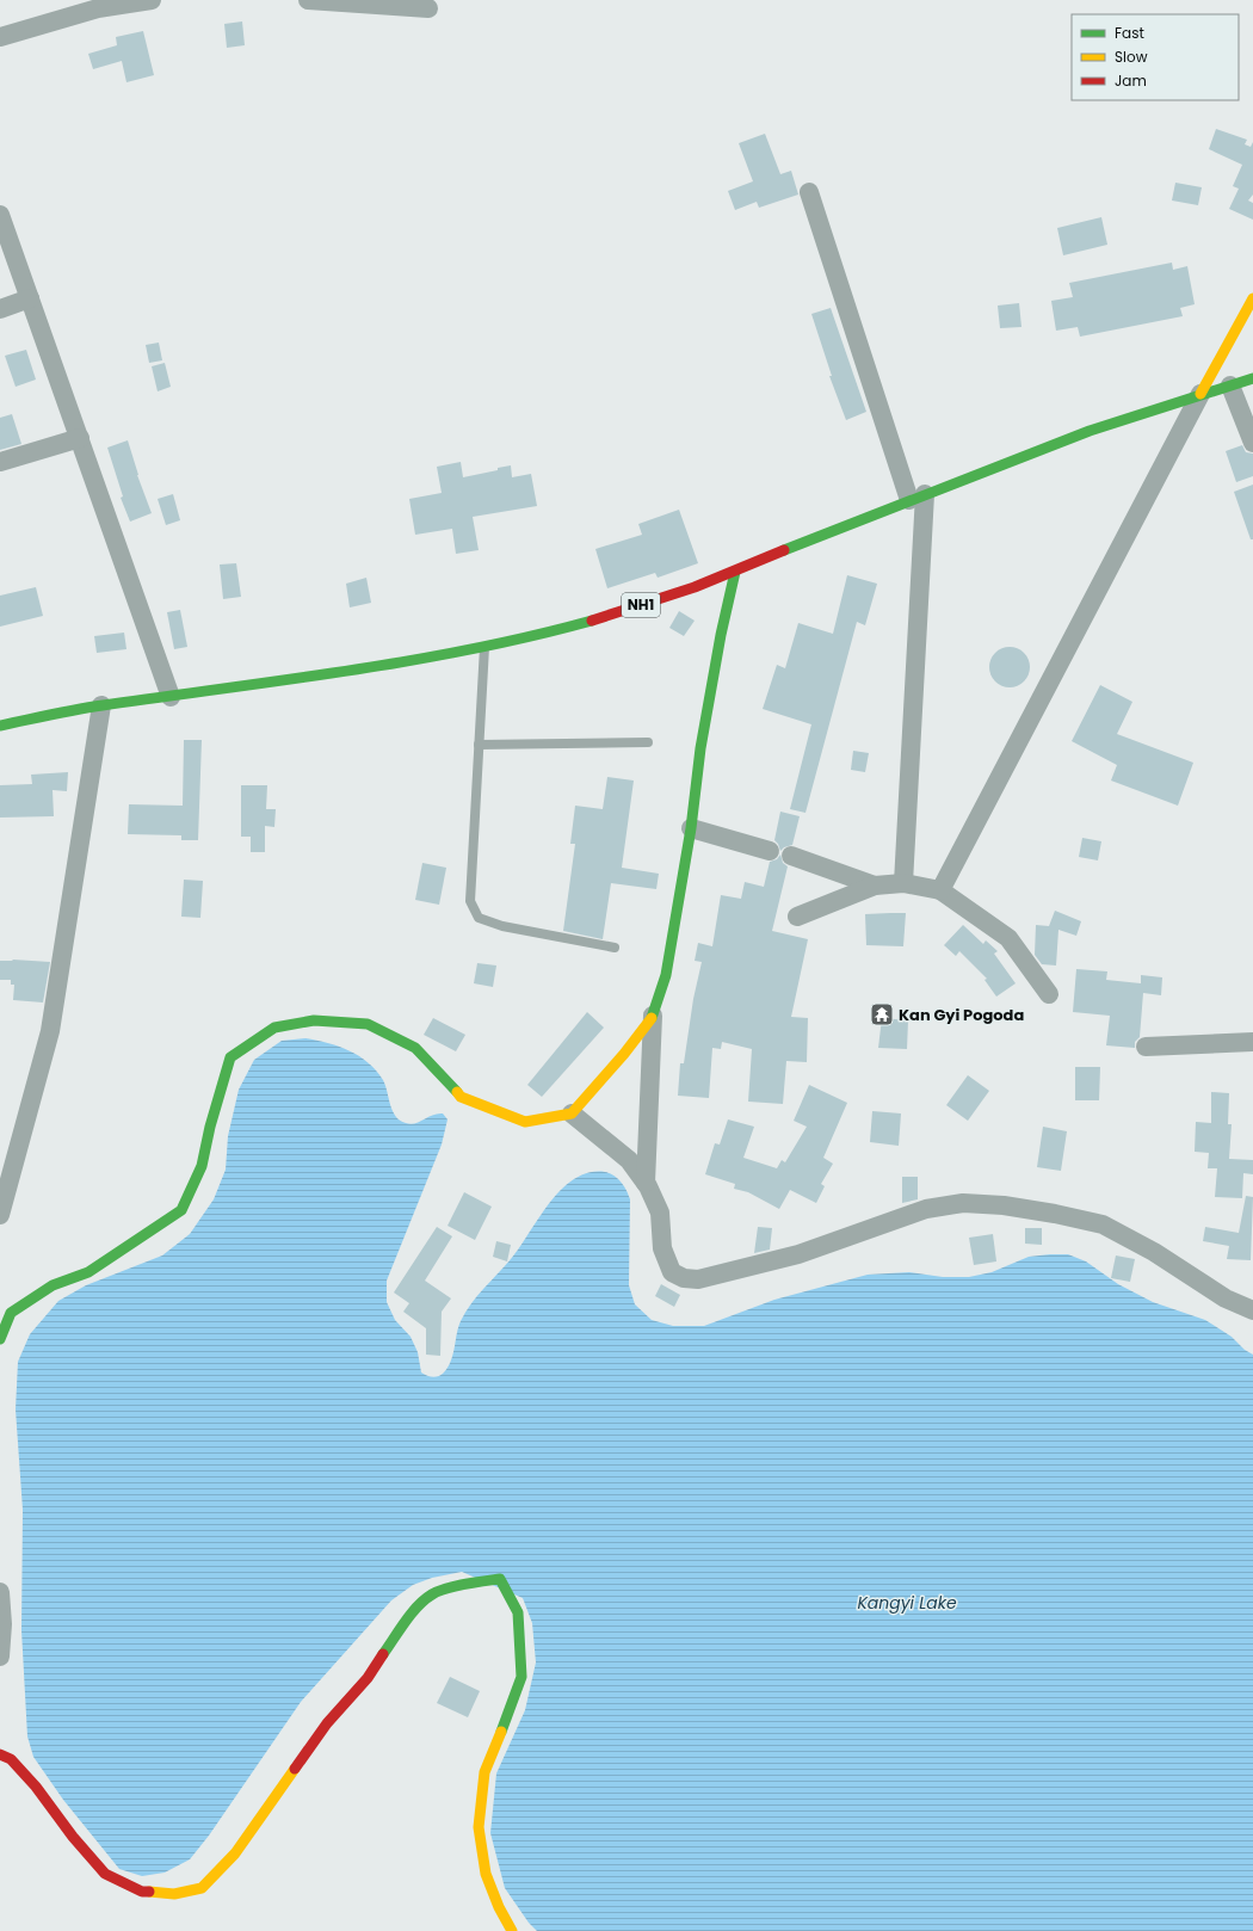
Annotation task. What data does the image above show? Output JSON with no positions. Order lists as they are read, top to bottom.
{
  "streets": {
    "main road": ["NH1"]
  },
  "water": ["Kangyi Lake"],
  "places": {
    "temple": ["Kan Gyi Pogoda"]
  },
  "legend": ["Fast", "Slow", "Jam"]
}
